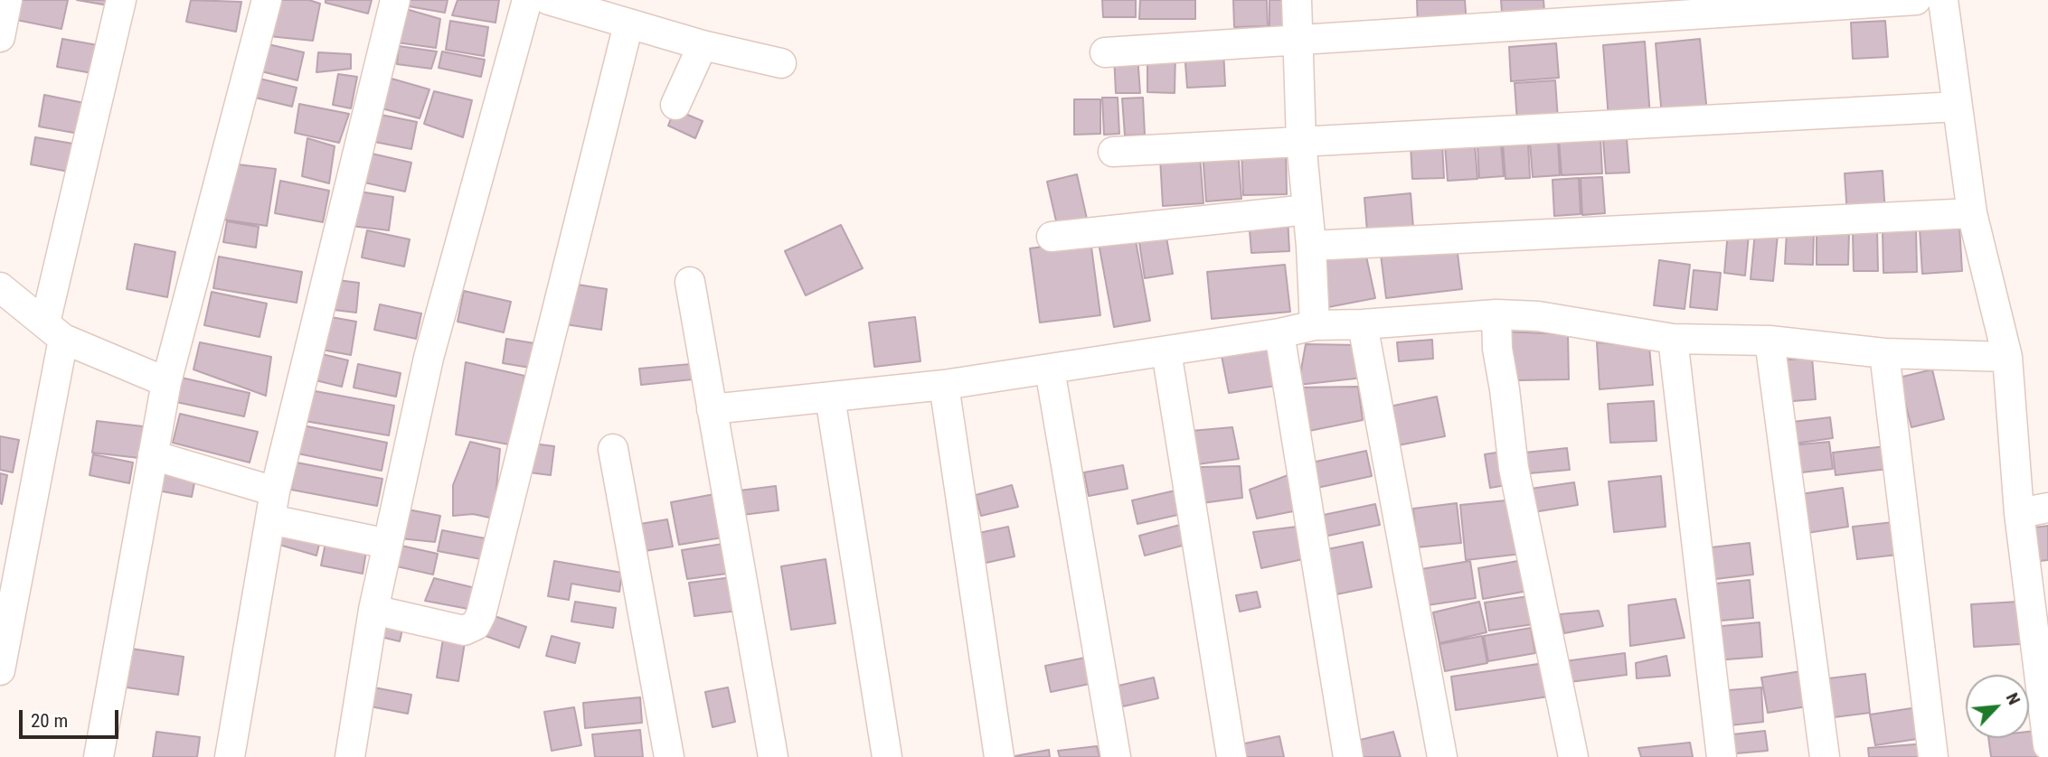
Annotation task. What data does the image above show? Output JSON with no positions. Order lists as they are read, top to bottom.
{
  "scale_bar": "20 m",
  "north": "top right"
}
